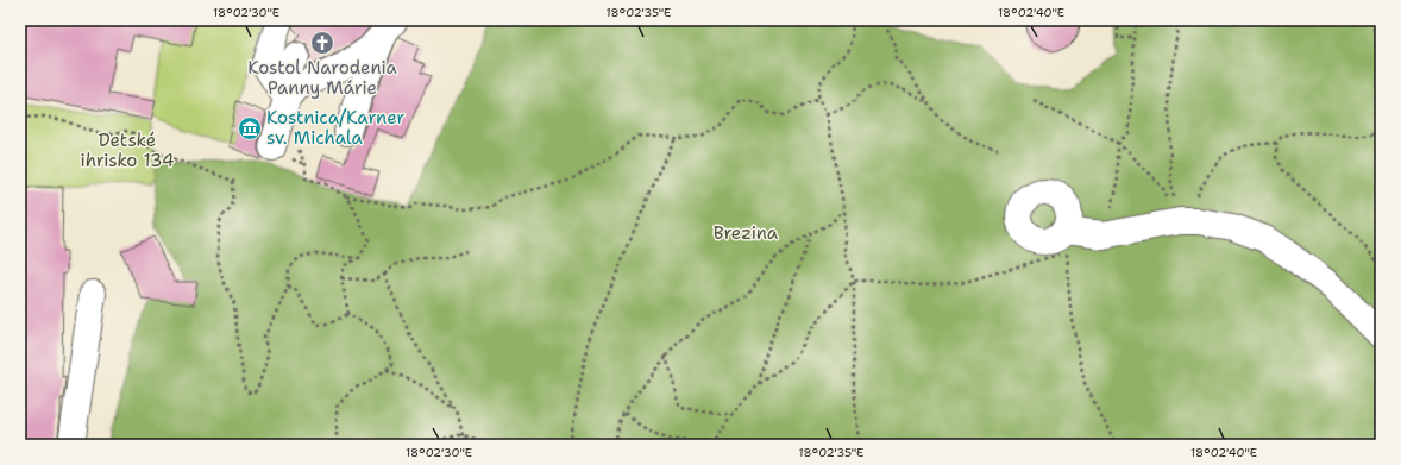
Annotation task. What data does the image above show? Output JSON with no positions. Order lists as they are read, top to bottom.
{
  "parks": ["Detské ihrisko 134", "Brezina"],
  "places": {
    "church": ["Kostol Narodenia Panny Márie"],
    "museum": ["Kostnica/Karner sv. Michala"]
  },
  "coordinates": ["18°02'30\"E", "18°02'35\"E", "18°02'40\"E"]
}
